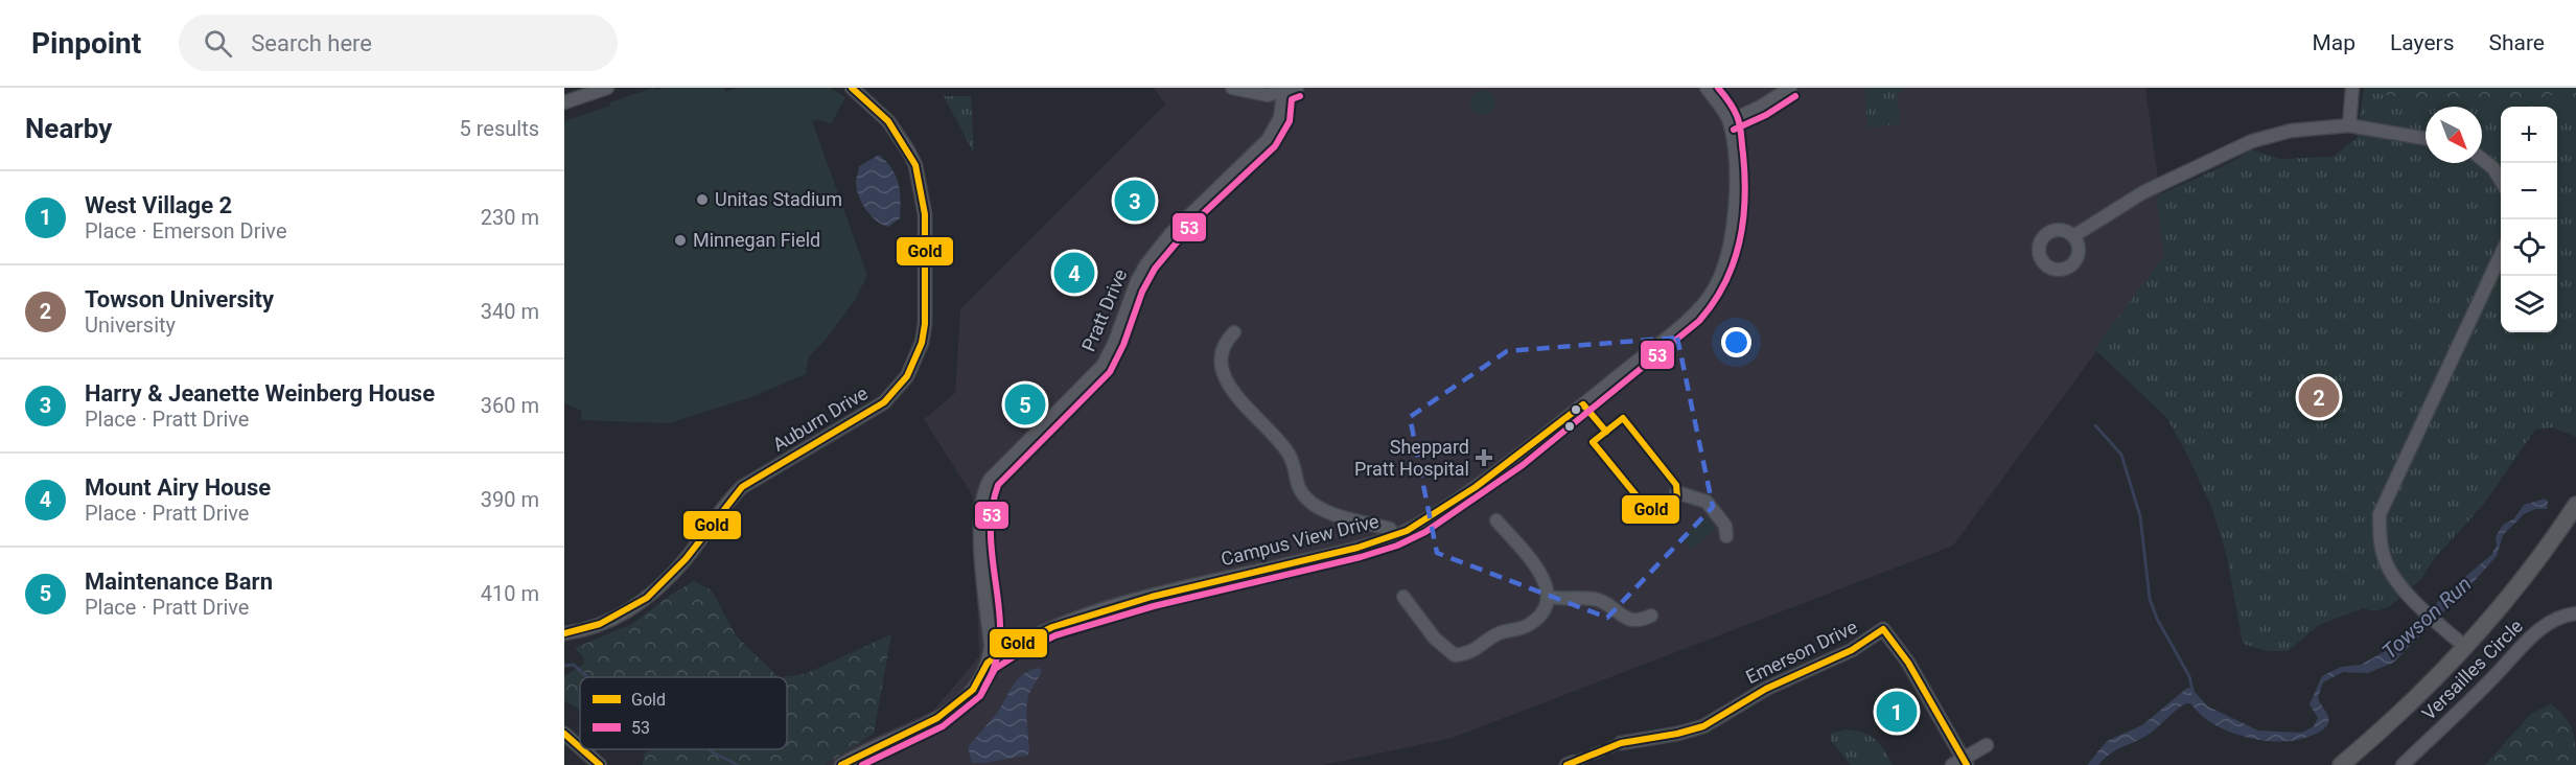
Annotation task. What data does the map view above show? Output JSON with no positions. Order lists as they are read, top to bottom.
{
  "streets": {
    "street": [
      "Pratt Drive",
      "Auburn Drive",
      "Campus View Drive",
      "Emerson Drive",
      "Versailles Circle"
    ]
  },
  "crossings": [
    ["Pratt Drive", "Campus View Drive"]
  ],
  "water": ["Towson Run"],
  "places": {
    "other": ["Unitas Stadium", "Minnegan Field"],
    "health": ["Sheppard Pratt Hospital"]
  },
  "lines": ["transit line Gold", "transit line 53"],
  "legend": ["Gold", "53"],
  "north": "bottom right",
  "page": {
    "header": "Pinpoint",
    "search": "Search here",
    "nav": ["Map", "Layers", "Share"],
    "heading": ["Nearby", "5 results"],
    "map_buttons": ["+", "−"],
    "list": [
      {
        "mark": "1",
        "name": "West Village 2",
        "note": "Place · Emerson Drive",
        "value": "230 m"
      },
      {
        "mark": "2",
        "name": "Towson University",
        "note": "University",
        "value": "340 m"
      },
      {
        "mark": "3",
        "name": "Harry & Jeanette Weinberg House",
        "note": "Place · Pratt Drive",
        "value": "360 m"
      },
      {
        "mark": "4",
        "name": "Mount Airy House",
        "note": "Place · Pratt Drive",
        "value": "390 m"
      },
      {
        "mark": "5",
        "name": "Maintenance Barn",
        "note": "Place · Pratt Drive",
        "value": "410 m"
      }
    ],
    "pins": [
      "3",
      "4",
      "2",
      "5",
      "1"
    ]
  }
}
